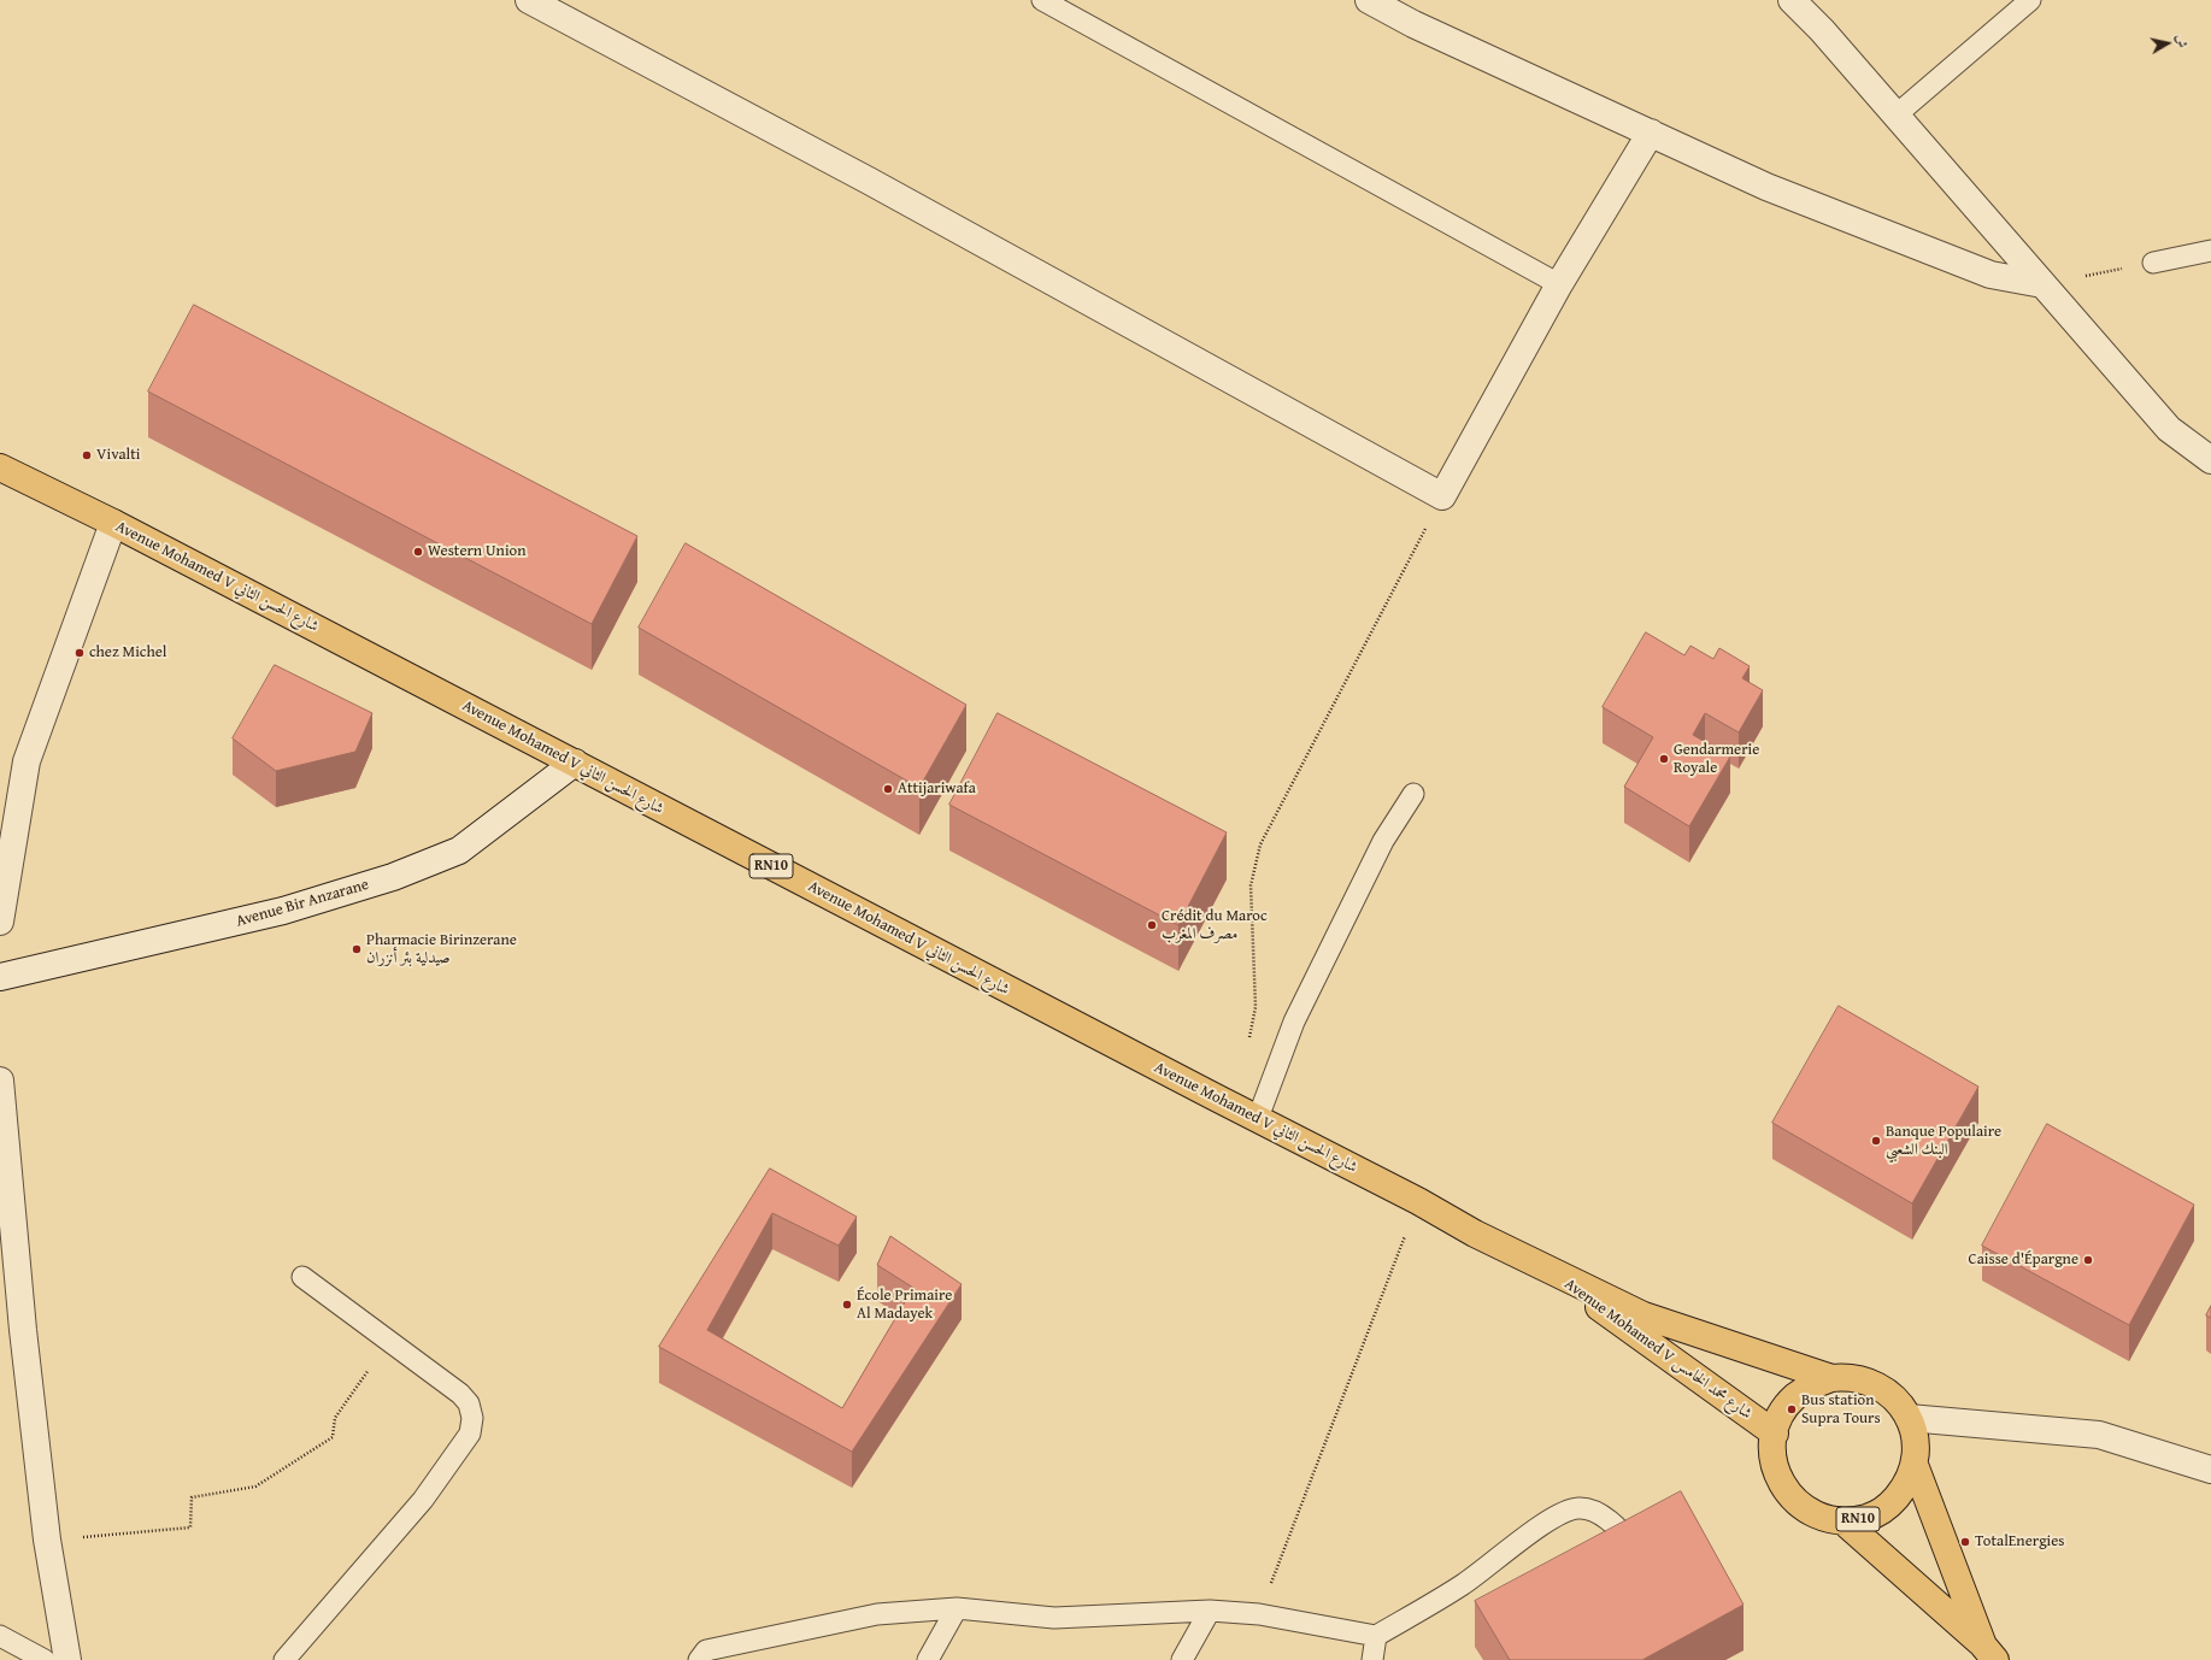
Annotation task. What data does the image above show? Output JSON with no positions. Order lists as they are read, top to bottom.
{
  "streets": {
    "main road": ["Avenue Mohamed V شارع الحسن الثاني", "RN10", "Avenue Mohamed V شارع محمد الخامس"],
    "street": ["Avenue Bir Anzarane"]
  },
  "crossings": [
    ["Avenue Mohamed V شارع الحسن الثاني", "RN10"],
    ["Avenue Mohamed V شارع الحسن الثاني", "Avenue Bir Anzarane"],
    ["Avenue Mohamed V شارع الحسن الثاني", "Avenue Mohamed V شارع محمد الخامس"],
    ["RN10", "Avenue Mohamed V شارع محمد الخامس"]
  ],
  "places": [
    "Vivalti",
    "Western Union",
    "chez Michel",
    "Gendarmerie Royale",
    "Attijariwafa",
    "Crédit du Maroc مصرف المغرب",
    "Pharmacie Birinzerane صيدلية بئر أنزران",
    "Banque Populaire البنك الشعبي",
    "Caisse d'Épargne",
    "École Primaire Al Madayek",
    "Bus station Supra Tours",
    "TotalEnergies"
  ],
  "north": "right"
}
